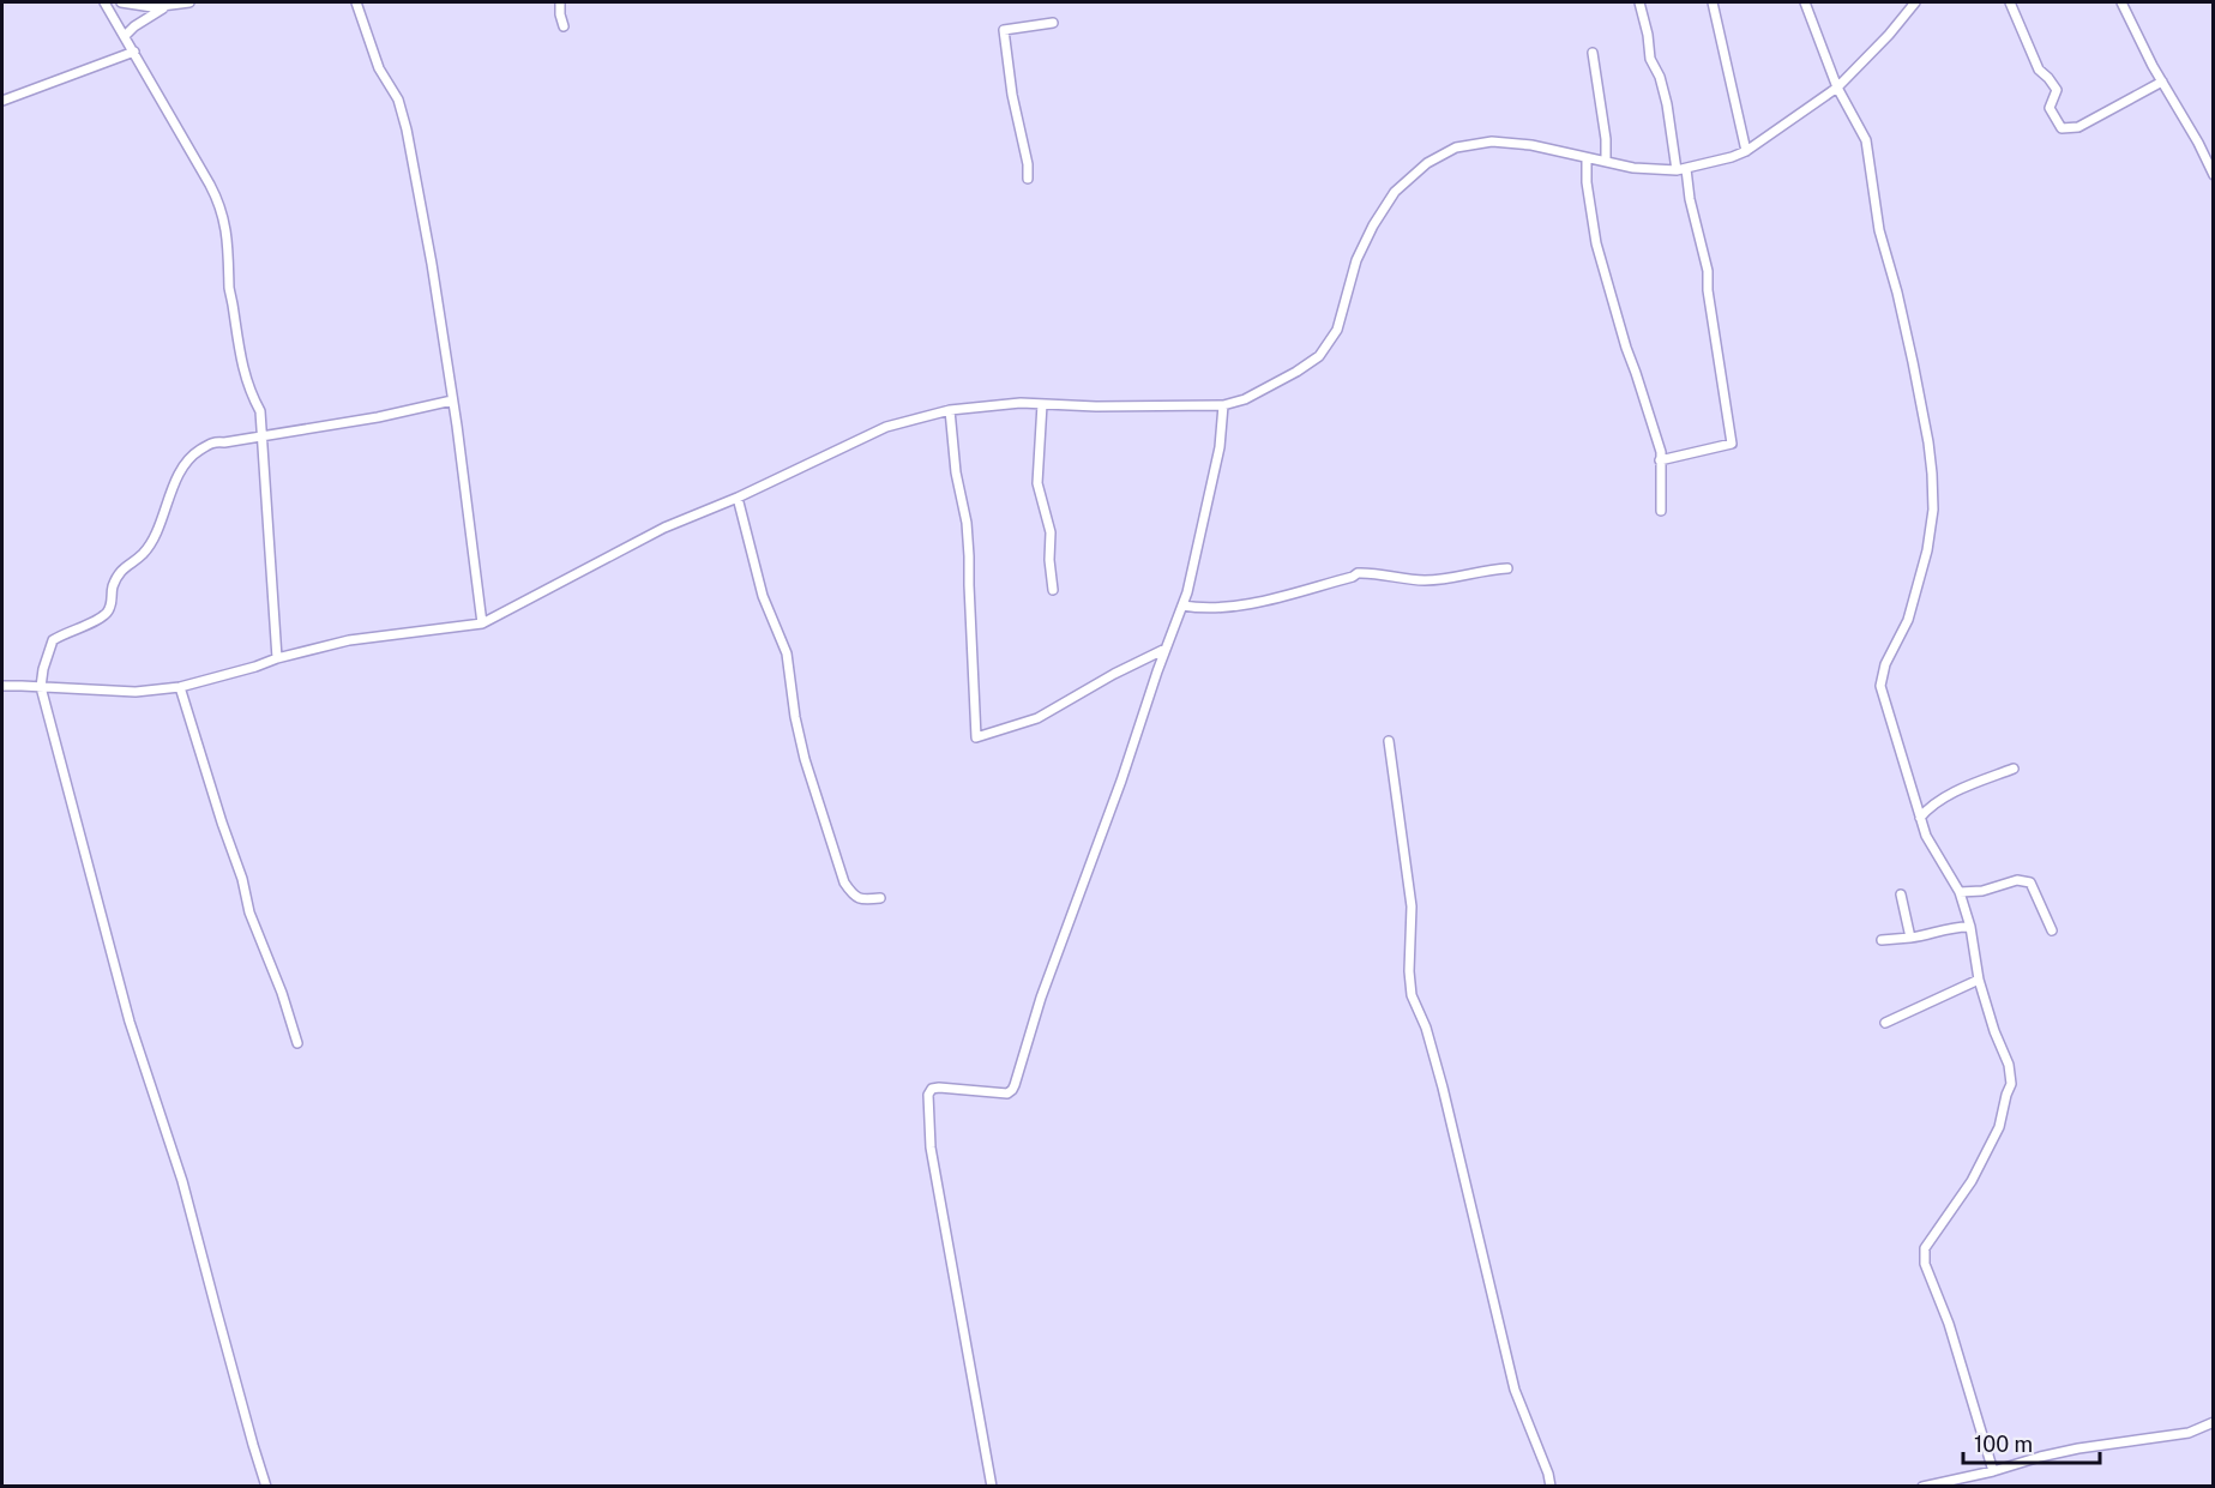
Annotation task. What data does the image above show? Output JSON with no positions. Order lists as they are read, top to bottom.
{
  "scale_bar": "100 m"
}
